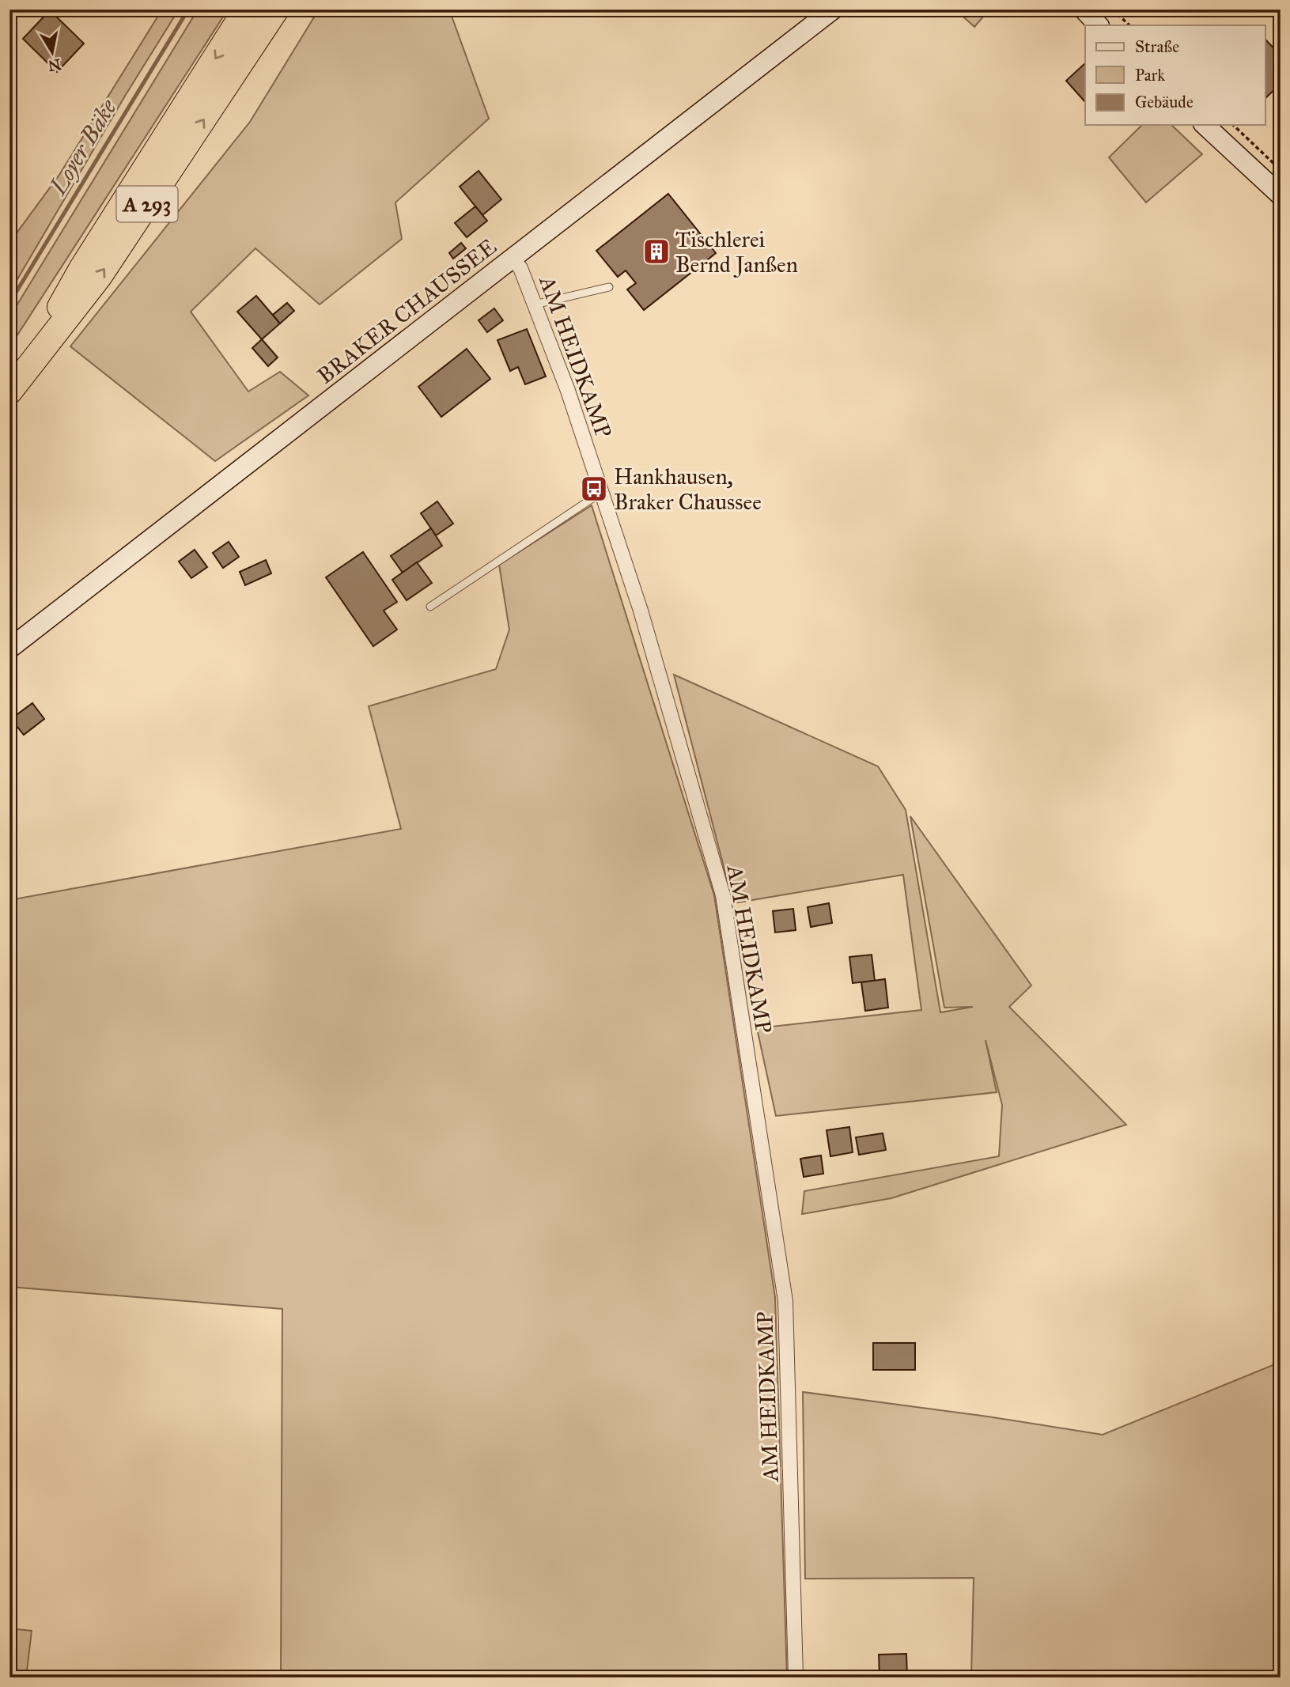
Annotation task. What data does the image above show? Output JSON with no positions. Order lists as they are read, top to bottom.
{
  "streets": {
    "highway": ["A 293"],
    "street": ["BRAKER CHAUSSEE", "AM HEIDKAMP"]
  },
  "crossings": [
    ["BRAKER CHAUSSEE", "AM HEIDKAMP"]
  ],
  "water": ["Loyer Bäke"],
  "places": {
    "building": ["Tischlerei Bernd Janßen"],
    "bus stop": ["Hankhausen, Braker Chaussee"]
  },
  "legend": ["Straße", "Park", "Gebäude"],
  "north": "bottom"
}
